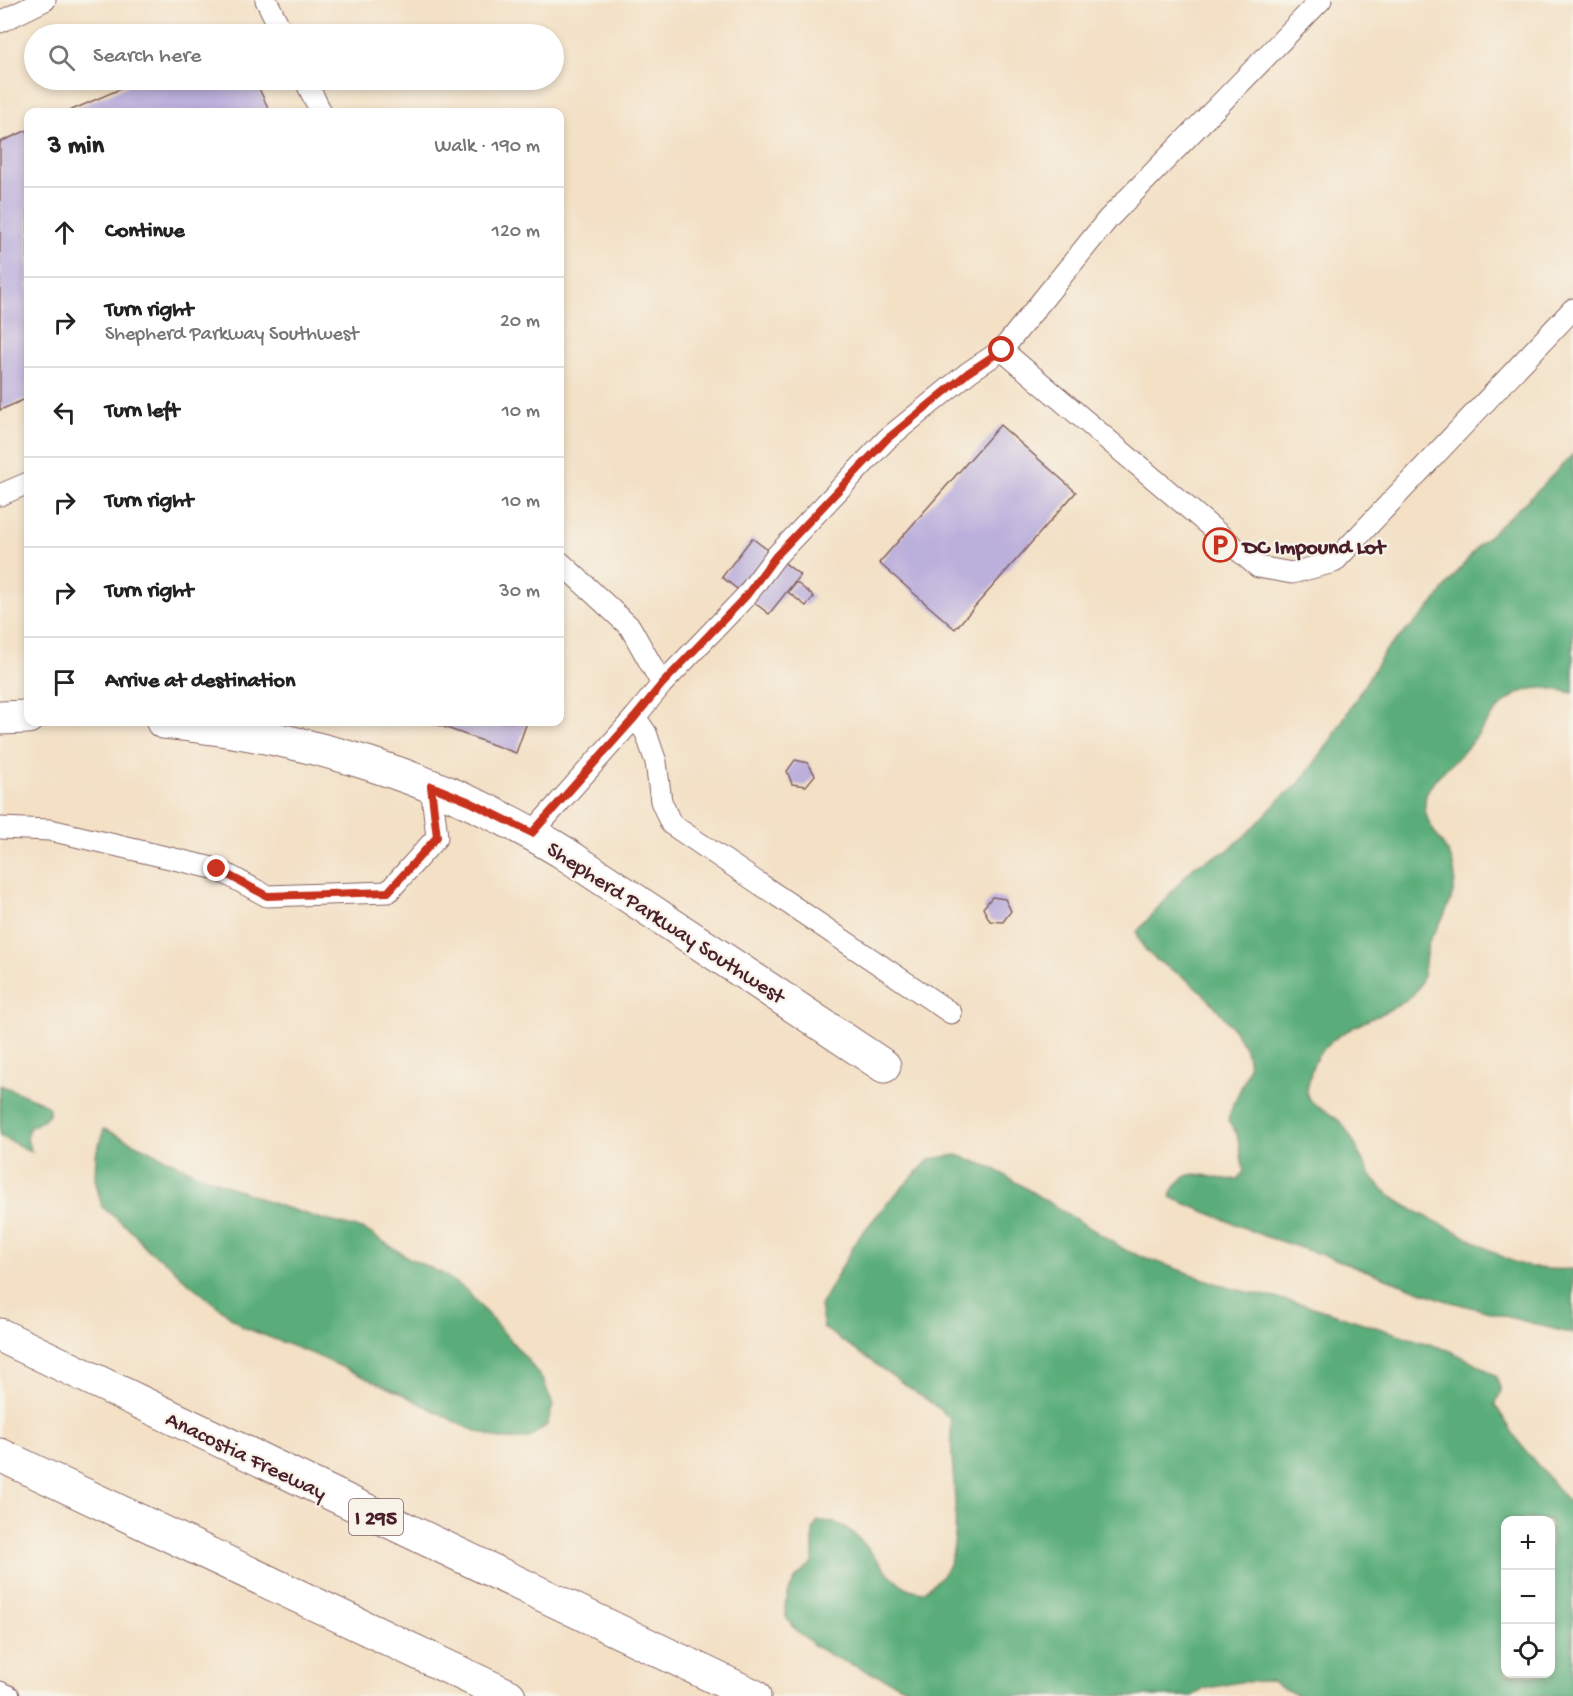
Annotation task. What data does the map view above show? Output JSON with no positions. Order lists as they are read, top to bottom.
{
  "streets": {
    "main road": ["Shepherd Parkway Southwest", "Anacostia Freeway", "I 295"]
  },
  "places": {
    "parking": ["DC Impound Lot"]
  },
  "page": {
    "search": "Search here",
    "heading": ["3 min", "Walk · 190 m"],
    "list": [
      ["Continue", "120 m"],
      ["Turn right", "Shepherd Parkway Southwest", "20 m"],
      ["Turn left", "10 m"],
      ["Turn right", "10 m"],
      ["Turn right", "30 m"],
      "Arrive at destination"
    ],
    "map_buttons": ["+", "−"]
  }
}
